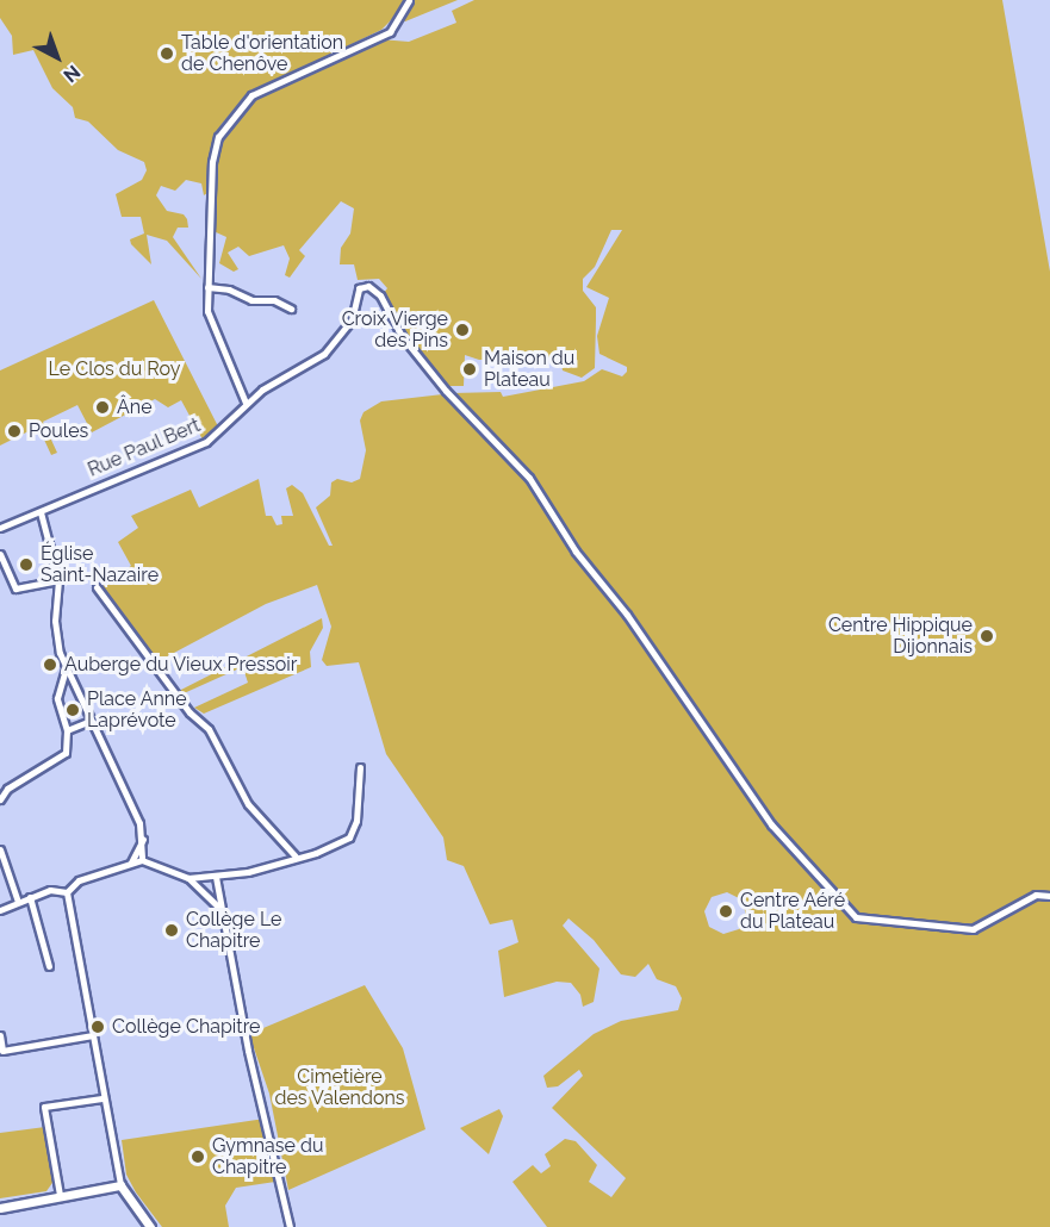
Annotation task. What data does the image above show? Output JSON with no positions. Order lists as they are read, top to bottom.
{
  "streets": {
    "street": ["Rue Paul Bert"]
  },
  "parks": ["Le Clos du Roy", "Cimetière des Valendons"],
  "places": [
    "Table d'orientation de Chenôve",
    "Croix Vierge des Pins",
    "Maison du Plateau",
    "Âne",
    "Poules",
    "Église Saint-Nazaire",
    "Centre Hippique Dijonnais",
    "Auberge du Vieux Pressoir",
    "Place Anne Laprévote",
    "Centre Aéré du Plateau",
    "Collège Le Chapitre",
    "Collège Chapitre",
    "Gymnase du Chapitre"
  ],
  "north": "bottom right"
}
